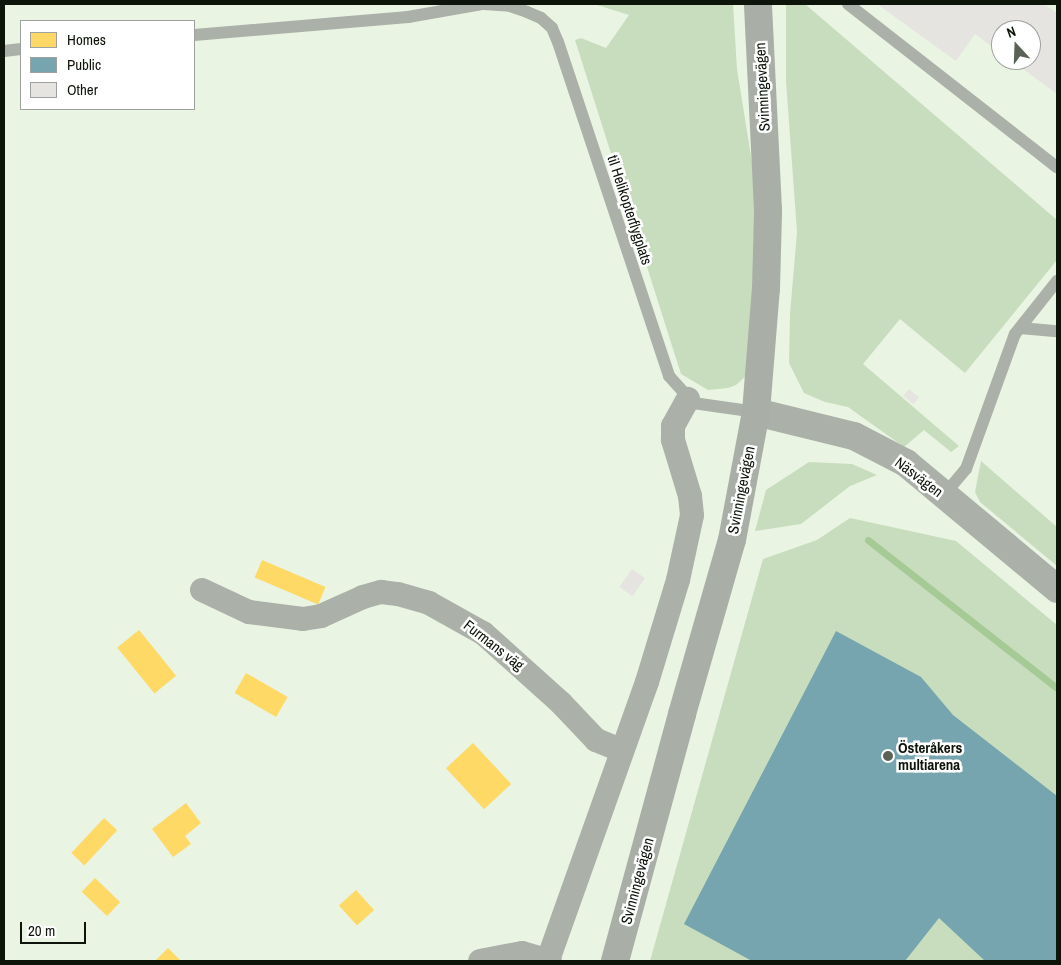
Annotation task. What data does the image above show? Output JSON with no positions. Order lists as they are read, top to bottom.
{
  "streets": {
    "main road": ["Svinningevägen"],
    "street": ["Näsvägen", "Furmans väg"],
    "lane": ["til Helikopterflygplats"]
  },
  "crossings": [
    ["Svinningevägen", "Näsvägen"]
  ],
  "places": ["Österåkers multiarena"],
  "legend": ["Homes", "Public", "Other"],
  "scale_bar": "20 m",
  "north": "top"
}
